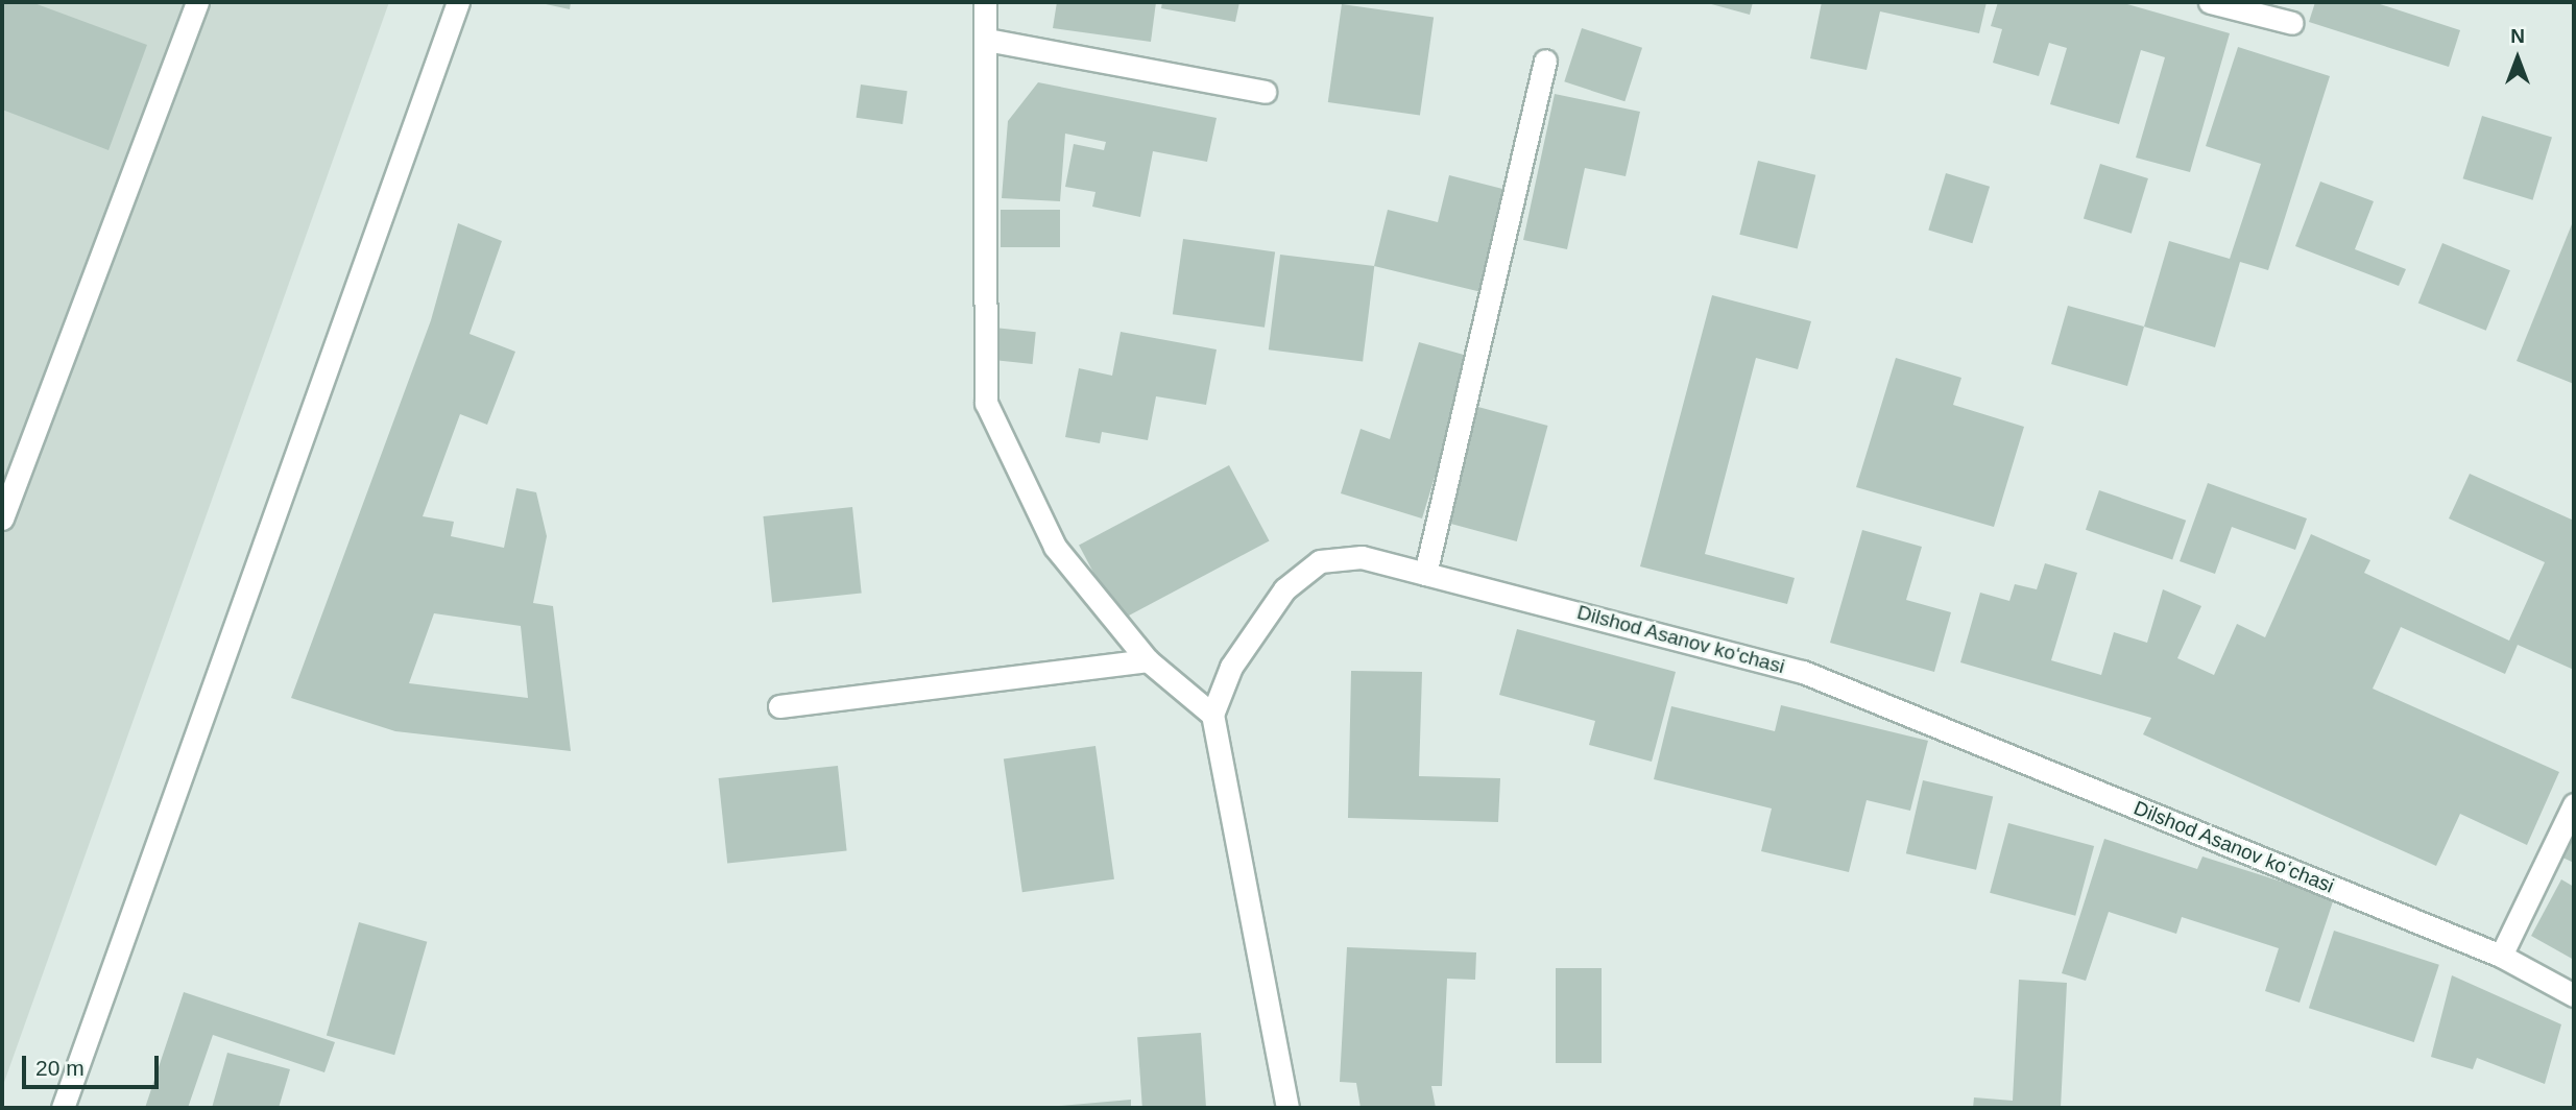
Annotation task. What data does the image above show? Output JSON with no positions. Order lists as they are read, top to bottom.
{
  "streets": {
    "street": ["Dilshod Asanov koʻchasi"]
  },
  "scale_bar": "20 m",
  "north": "top"
}
